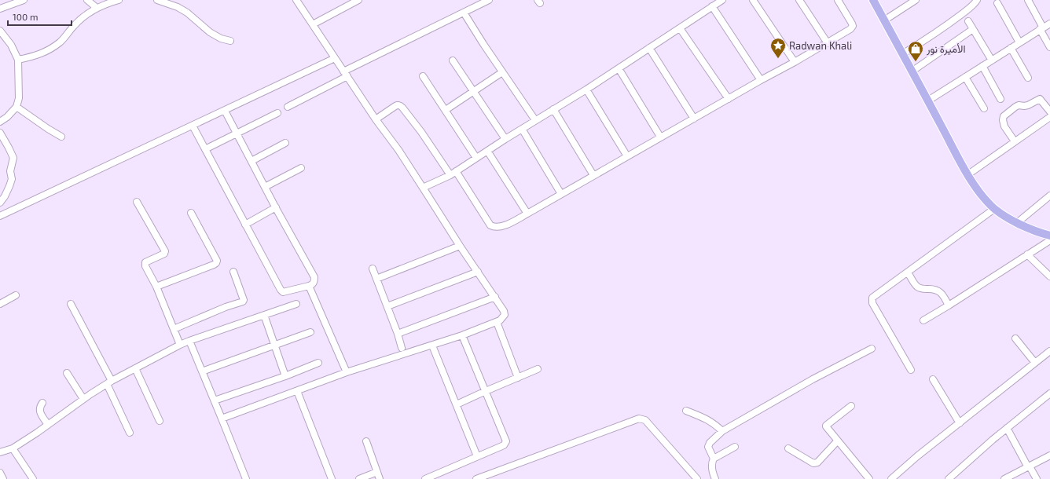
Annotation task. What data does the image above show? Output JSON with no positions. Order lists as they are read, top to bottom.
{
  "places": {
    "place": ["Radwan Khali"],
    "shop": ["الأميرة نور"]
  },
  "scale_bar": "100 m"
}
